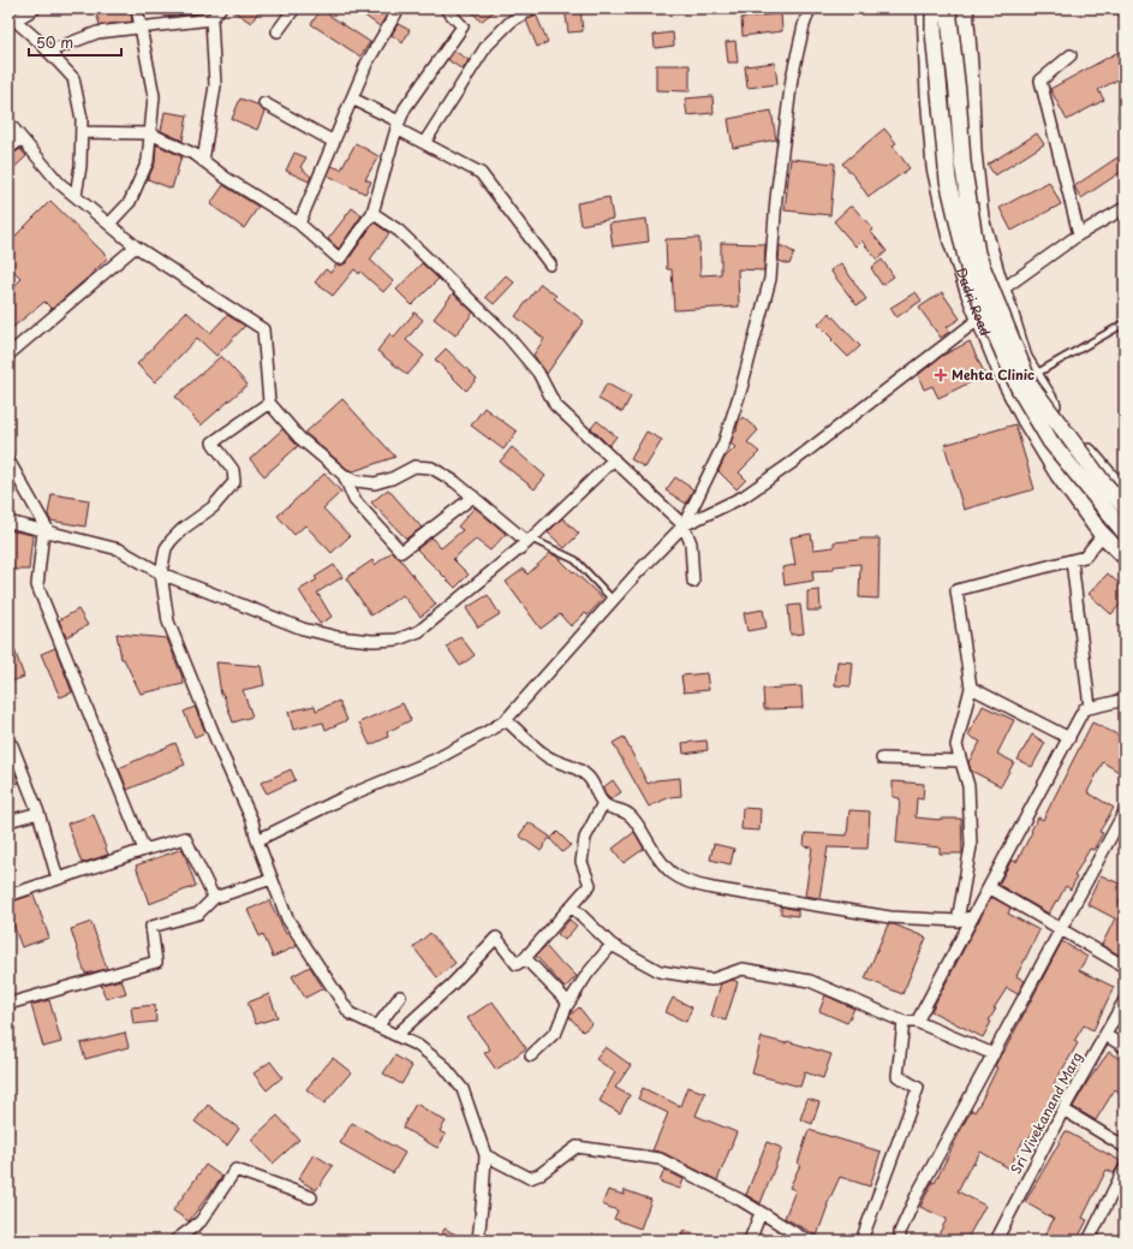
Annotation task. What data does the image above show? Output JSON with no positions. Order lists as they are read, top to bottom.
{
  "streets": {
    "street": ["Dadri Road", "Sri Vivekanand Marg"]
  },
  "places": {
    "health": ["Mehta Clinic"]
  },
  "scale_bar": "50 m"
}
